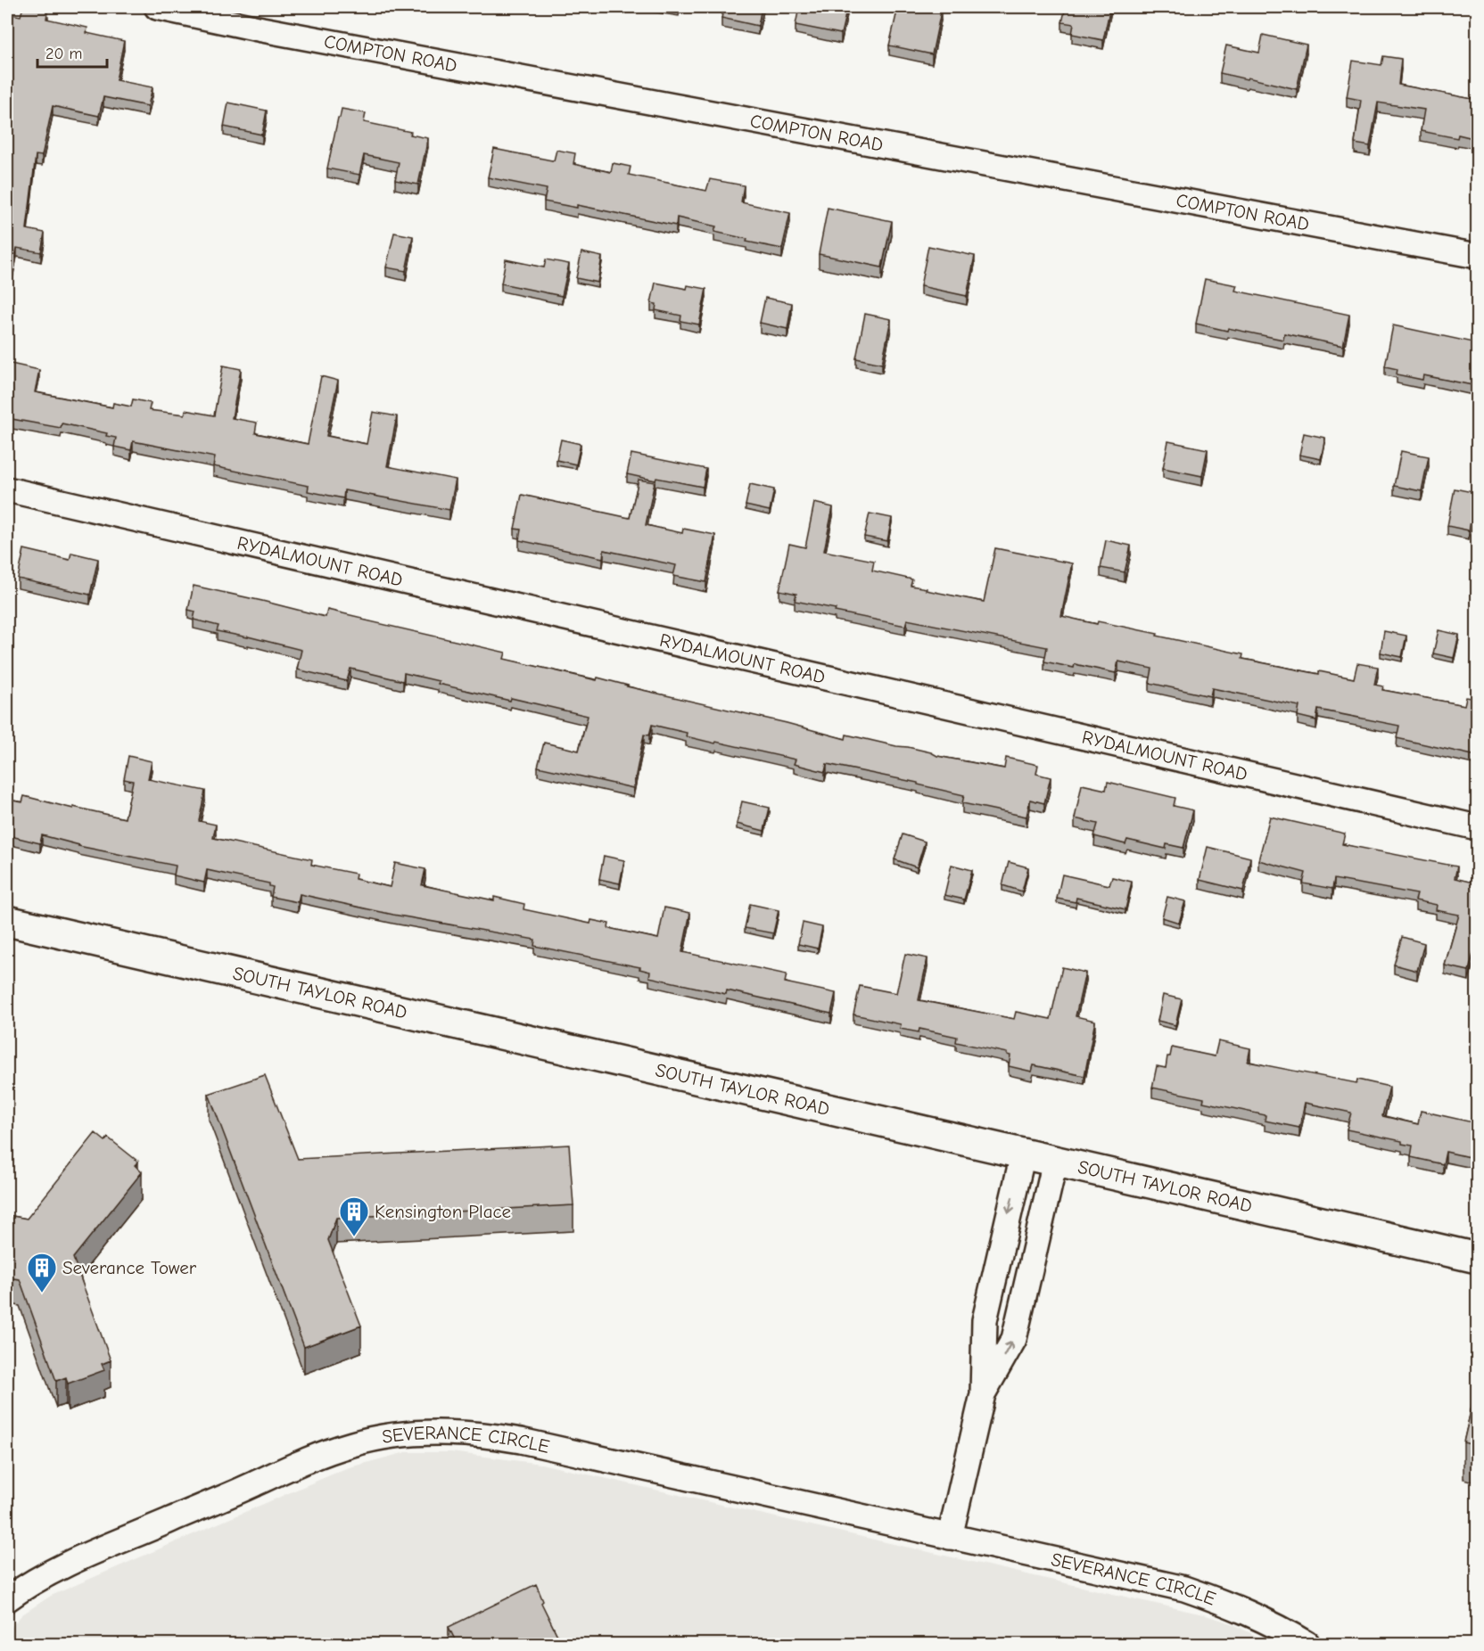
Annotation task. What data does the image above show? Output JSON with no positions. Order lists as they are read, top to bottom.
{
  "streets": {
    "main road": ["SOUTH TAYLOR ROAD"],
    "street": ["COMPTON ROAD", "RYDALMOUNT ROAD", "SEVERANCE CIRCLE"]
  },
  "places": {
    "building": ["Kensington Place", "Severance Tower"]
  },
  "scale_bar": "20 m"
}
